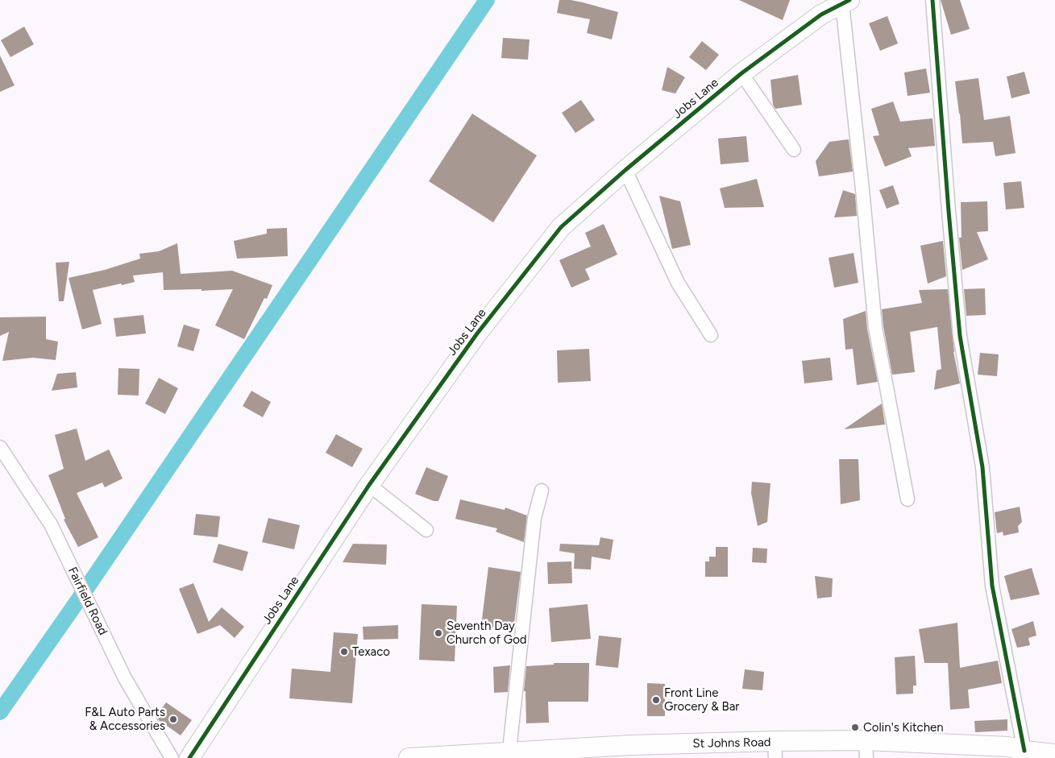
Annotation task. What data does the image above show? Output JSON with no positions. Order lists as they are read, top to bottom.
{
  "streets": {
    "street": ["Jobs Lane", "Fairfield Road", "St Johns Road"]
  },
  "places": [
    "Seventh Day Church of God",
    "Texaco",
    "Front Line Grocery & Bar",
    "F&L Auto Parts & Accessories",
    "Colin's Kitchen"
  ]
}
